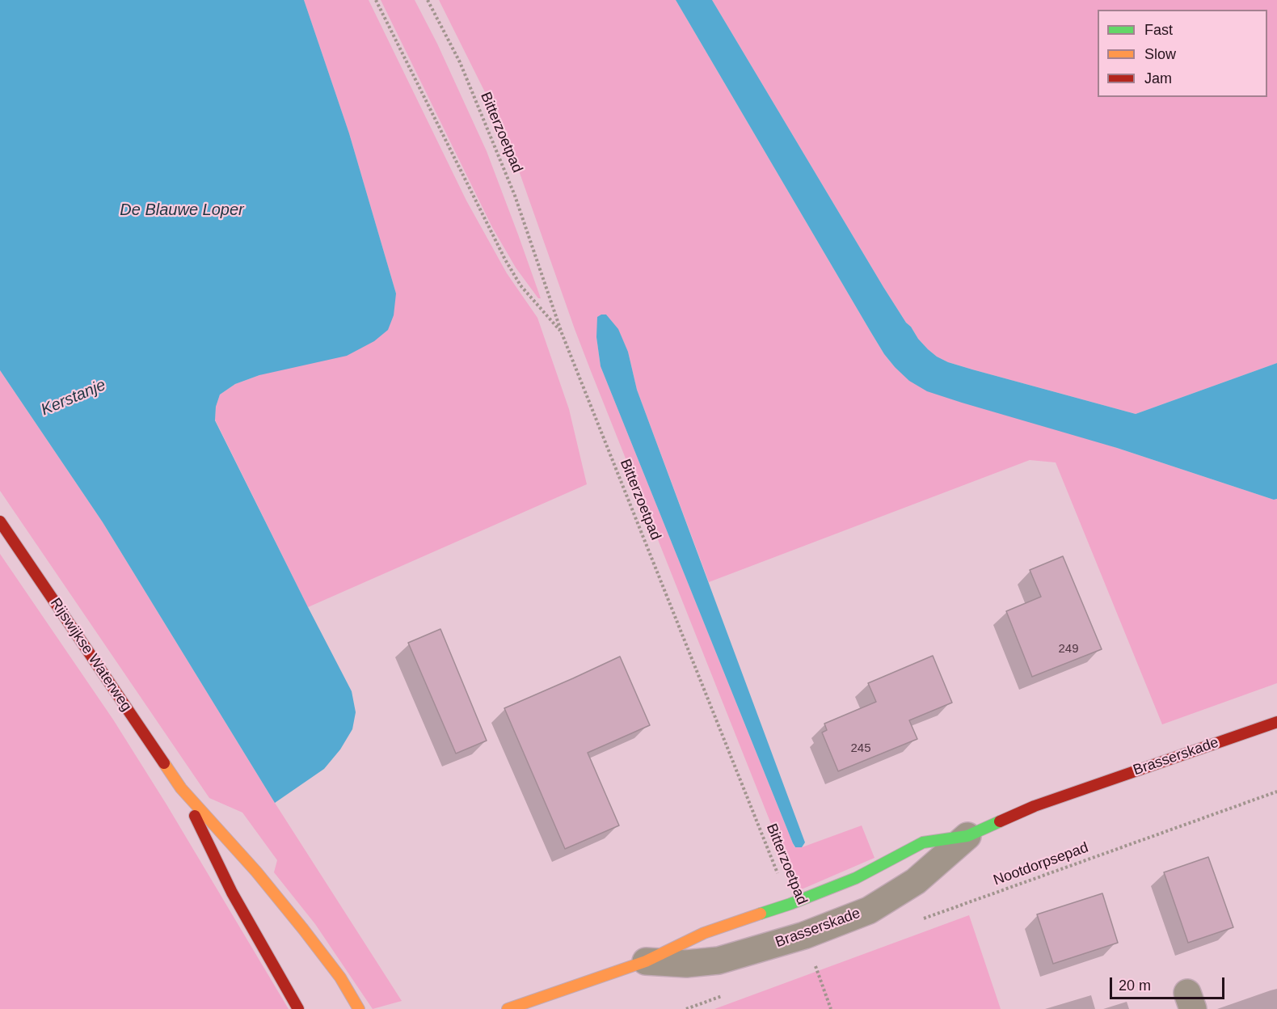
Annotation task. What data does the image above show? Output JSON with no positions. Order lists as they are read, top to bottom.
{
  "streets": {
    "main road": ["Rijswijkse Waterweg", "Brasserskade"],
    "path": ["Bitterzoetpad", "Nootdorpsepad"]
  },
  "crossings": [
    ["Bitterzoetpad", "Brasserskade"]
  ],
  "water": ["De Blauwe Loper", "Kerstanje"],
  "house_numbers": ["249", "245"],
  "legend": ["Fast", "Slow", "Jam"],
  "scale_bar": "20 m"
}
